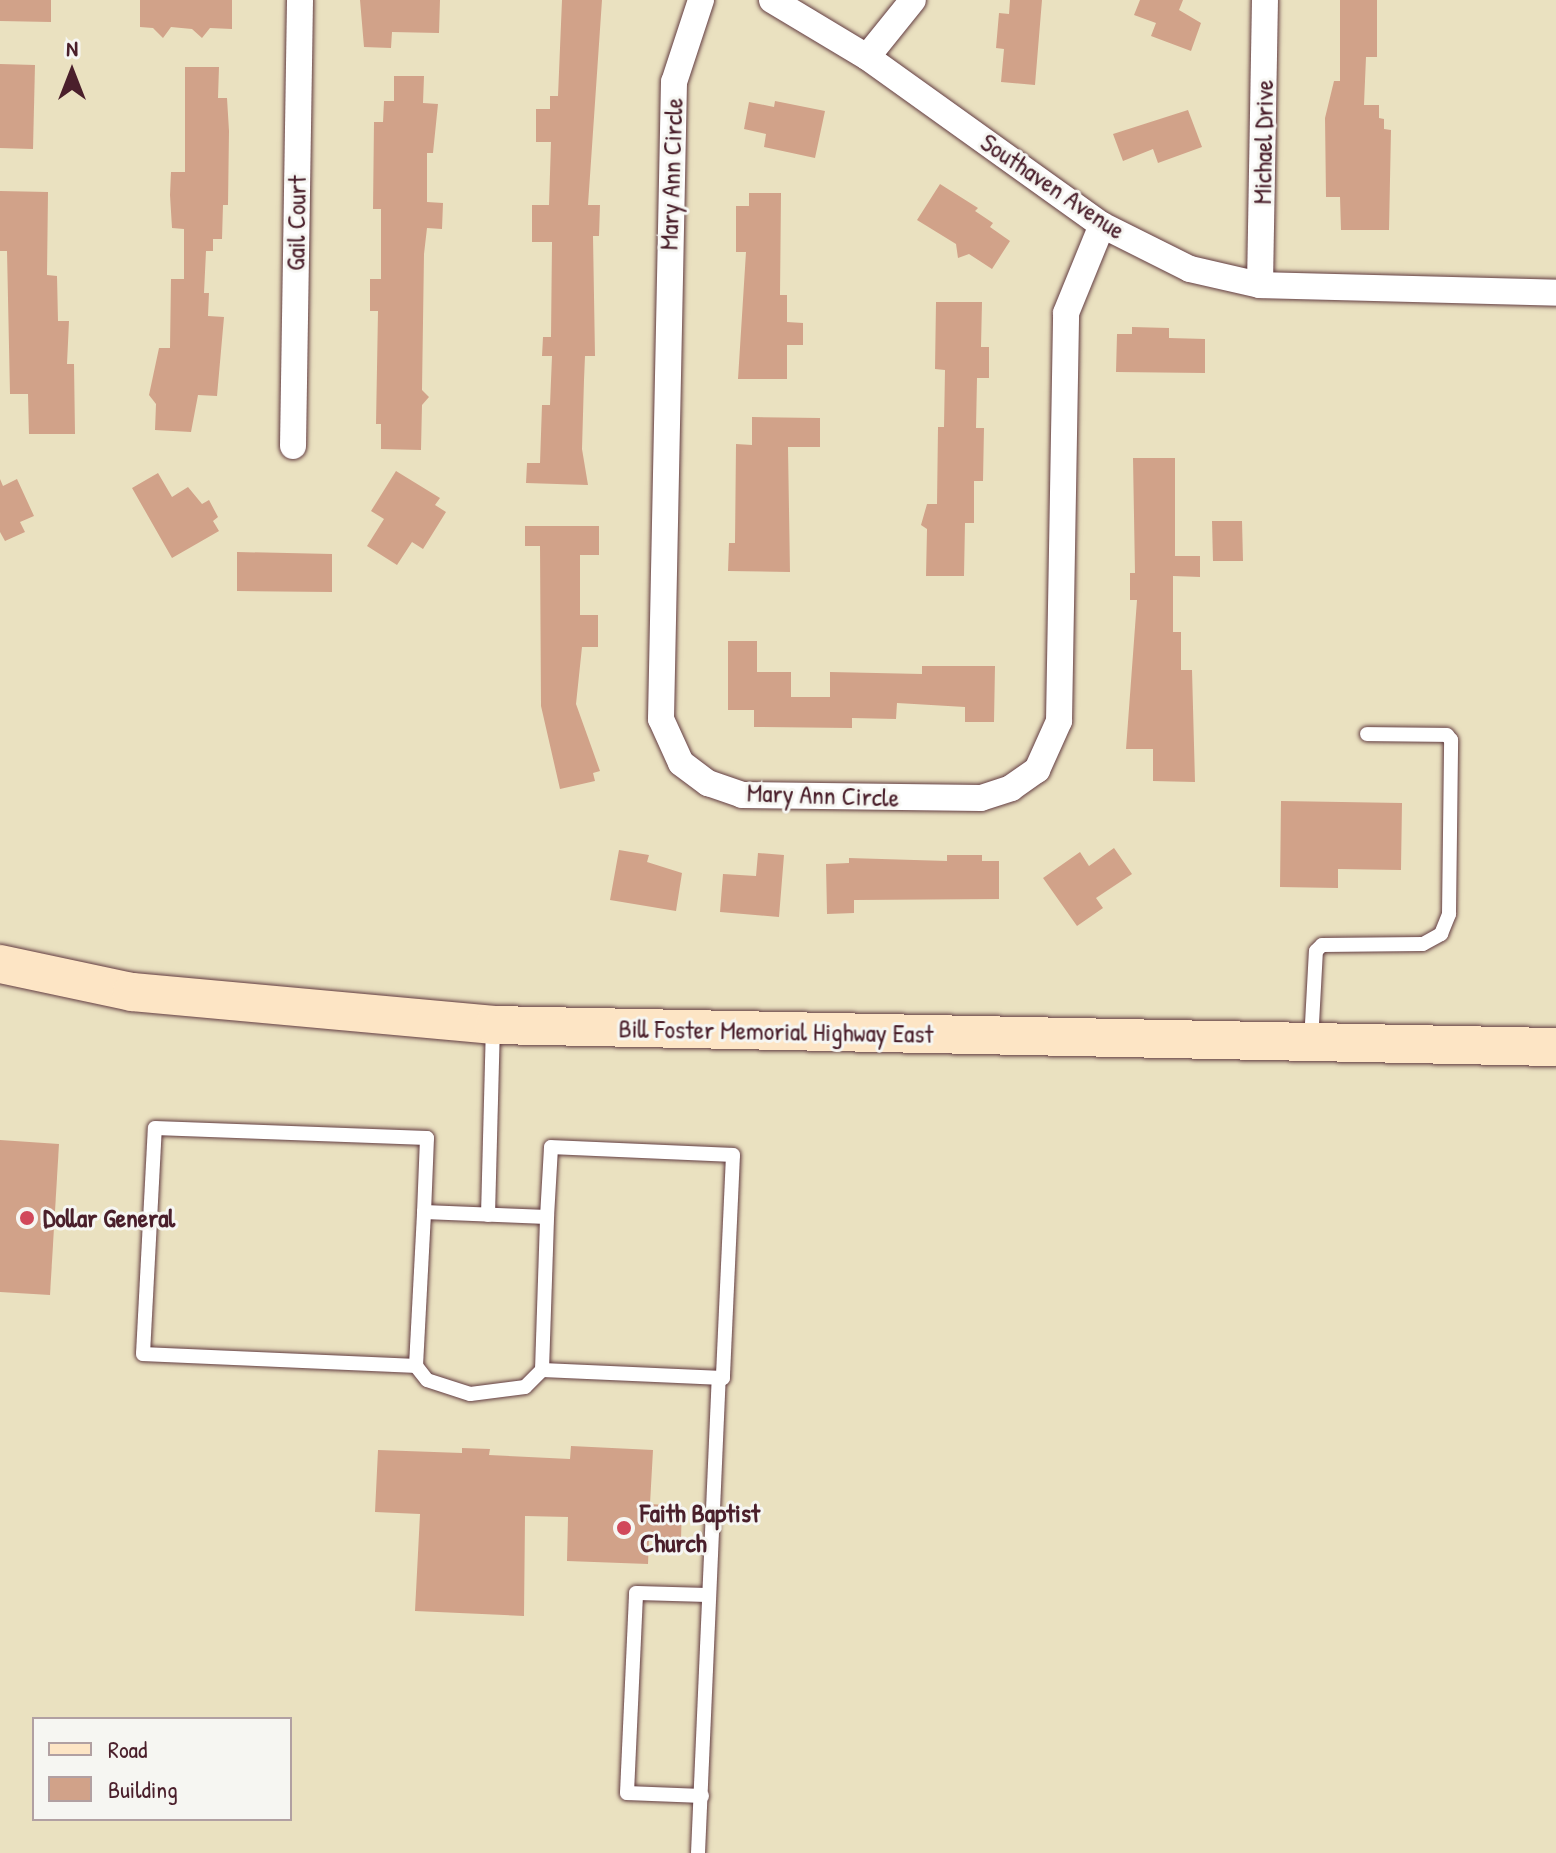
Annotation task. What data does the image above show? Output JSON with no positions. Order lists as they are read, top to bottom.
{
  "streets": {
    "main road": ["Bill Foster Memorial Highway East"],
    "street": [
      "Michael Drive",
      "Mary Ann Circle",
      "Southaven Avenue",
      "Gail Court"
    ]
  },
  "crossings": [
    ["Michael Drive", "Southaven Avenue"],
    ["Mary Ann Circle", "Southaven Avenue"]
  ],
  "places": ["Dollar General", "Faith Baptist Church"],
  "legend": ["Road", "Building"],
  "north": "top"
}
